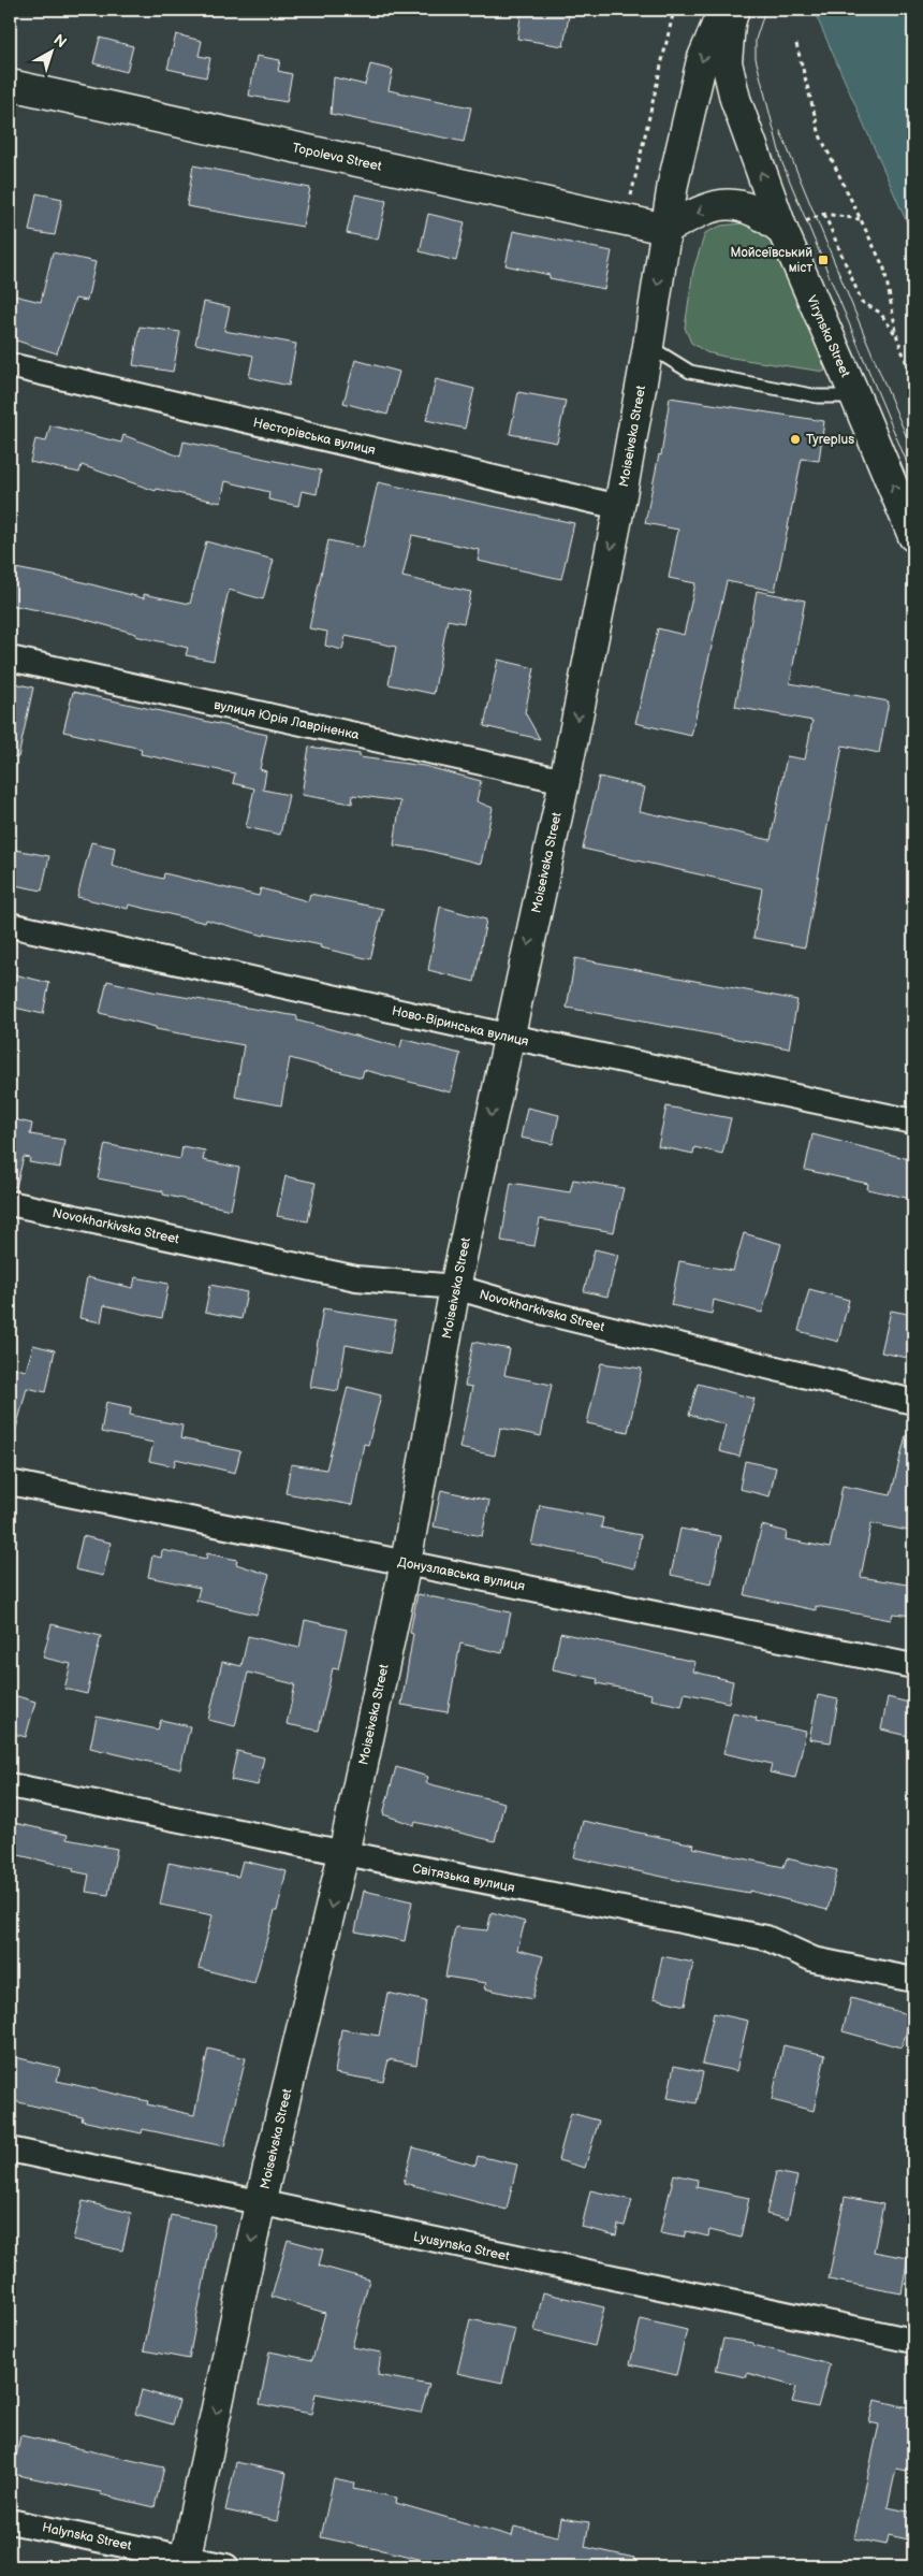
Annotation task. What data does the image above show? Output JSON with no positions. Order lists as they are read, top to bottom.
{
  "streets": {
    "main road": ["Topoleva Street", "Virynska Street", "Moiseivska Street"],
    "street": [
      "Несторівська вулиця",
      "вулиця Юрія Лавріненка",
      "Ново-Віринська вулиця",
      "Novokharkivska Street",
      "Донузлавська вулиця",
      "Світязька вулиця",
      "Lyusynska Street",
      "Halynska Street"
    ]
  },
  "crossings": [
    ["Topoleva Street", "Moiseivska Street"],
    ["Несторівська вулиця", "Moiseivska Street"],
    ["Moiseivska Street", "вулиця Юрія Лавріненка"],
    ["Moiseivska Street", "Ново-Віринська вулиця"],
    ["Moiseivska Street", "Novokharkivska Street"],
    ["Moiseivska Street", "Донузлавська вулиця"],
    ["Moiseivska Street", "Світязька вулиця"],
    ["Moiseivska Street", "Lyusynska Street"],
    ["Moiseivska Street", "Halynska Street"]
  ],
  "one_way": ["Virynska Street", "Moiseivska Street"],
  "places": {
    "transit": ["Мойсеївський міст"],
    "other": ["Tyreplus"]
  },
  "north": "top right"
}
